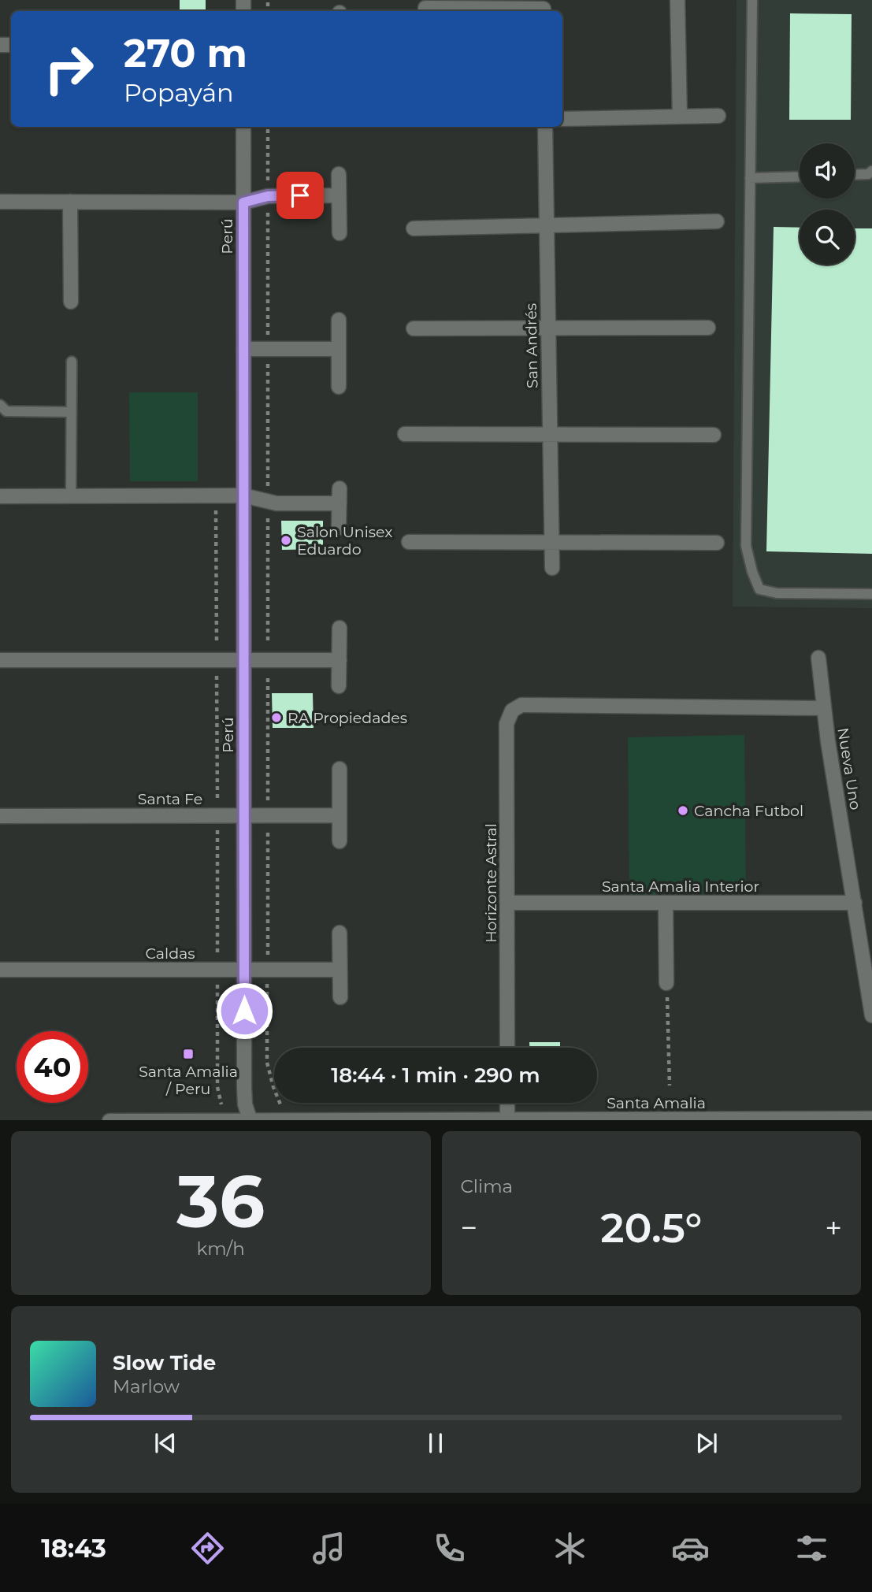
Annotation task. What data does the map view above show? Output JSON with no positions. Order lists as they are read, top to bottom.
{
  "streets": {
    "street": [
      "Perú",
      "San Andrés",
      "Nueva Uno",
      "Santa Fe",
      "Horizonte Astral",
      "Santa Amalia Interior",
      "Caldas",
      "Santa Amalia"
    ]
  },
  "crossings": [
    ["Perú", "Santa Fe"],
    ["Perú", "Caldas"],
    ["Perú", "Santa Amalia"],
    ["Nueva Uno", "Horizonte Astral"],
    ["Nueva Uno", "Santa Amalia Interior"],
    ["Horizonte Astral", "Santa Amalia Interior"]
  ],
  "places": {
    "other": ["Salon Unisex Eduardo", "RA Propiedades", "Cancha Futbol"],
    "transit": ["Santa Amalia / Peru"]
  },
  "page": {
    "turn": ["270 m", "Popayán"],
    "limit": "40",
    "trip": "18:44 · 1 min · 290 m",
    "tile": [
      ["36", "km/h"],
      "Clima"
    ],
    "heat": ["−", "20.5°", "+"],
    "song": ["Slow Tide", "Marlow"],
    "tabs": "18:43"
  }
}
